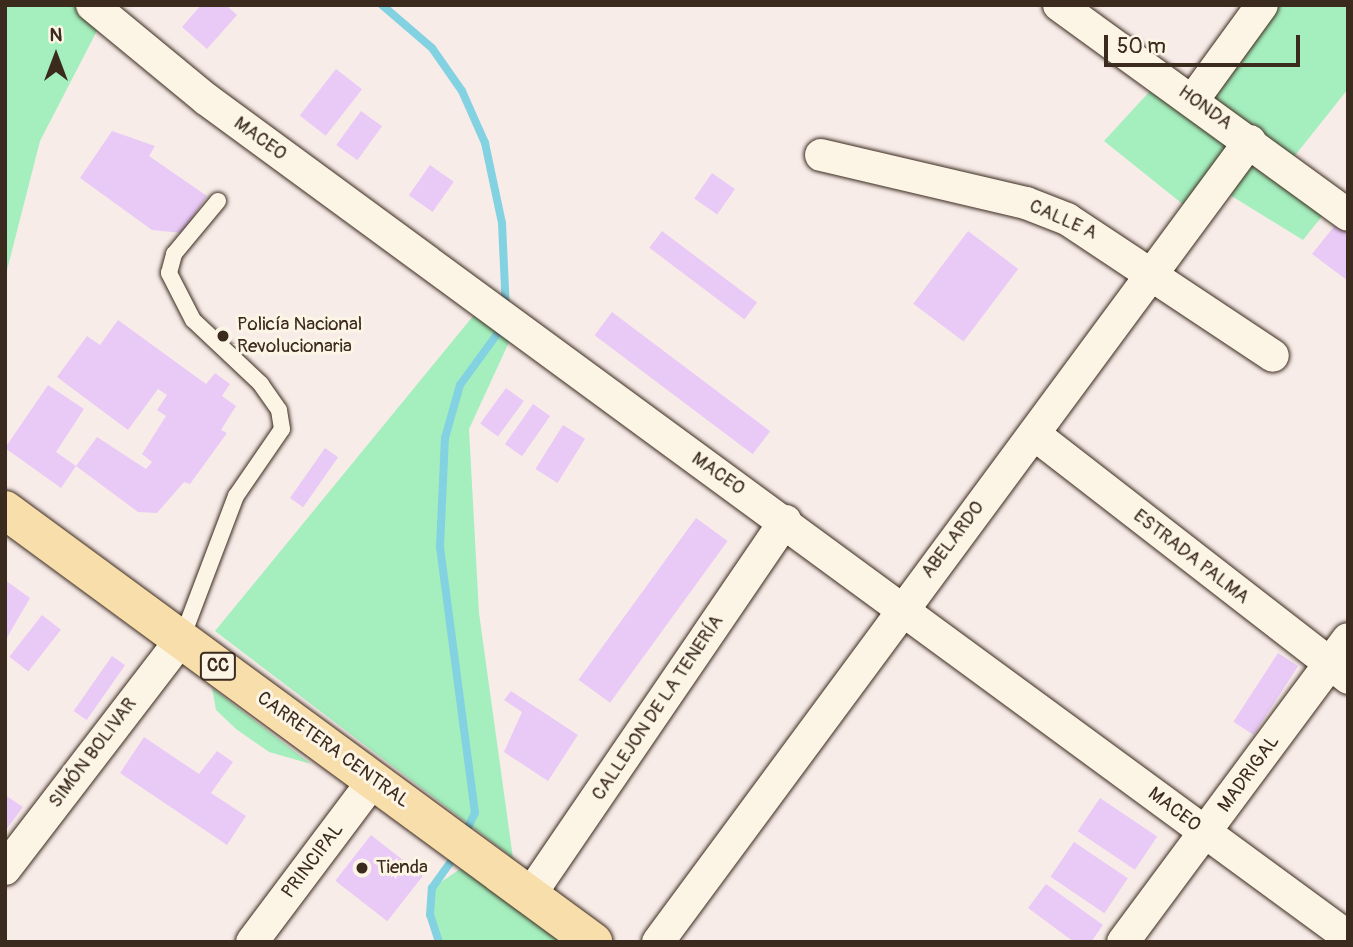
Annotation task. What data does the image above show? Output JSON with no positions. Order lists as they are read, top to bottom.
{
  "streets": {
    "highway": ["CC", "CARRETERA CENTRAL"],
    "street": [
      "HONDA",
      "MACEO",
      "CALLE A",
      "ABELARDO",
      "ESTRADA PALMA",
      "CALLEJON DE LA TENERÍA",
      "SIMÓN BOLIVAR",
      "MADRIGAL",
      "PRINCIPAL"
    ]
  },
  "crossings": [
    ["HONDA", "ABELARDO"],
    ["MACEO", "ABELARDO"],
    ["MACEO", "CALLEJON DE LA TENERÍA"],
    ["MACEO", "MADRIGAL"],
    ["CALLE A", "ABELARDO"],
    ["ABELARDO", "ESTRADA PALMA"],
    ["ESTRADA PALMA", "MADRIGAL"],
    ["CALLEJON DE LA TENERÍA", "CARRETERA CENTRAL"],
    ["CARRETERA CENTRAL", "SIMÓN BOLIVAR"],
    ["CARRETERA CENTRAL", "PRINCIPAL"]
  ],
  "places": ["Policía Nacional Revolucionaria", "Tienda"],
  "scale_bar": "50 m",
  "north": "top"
}
